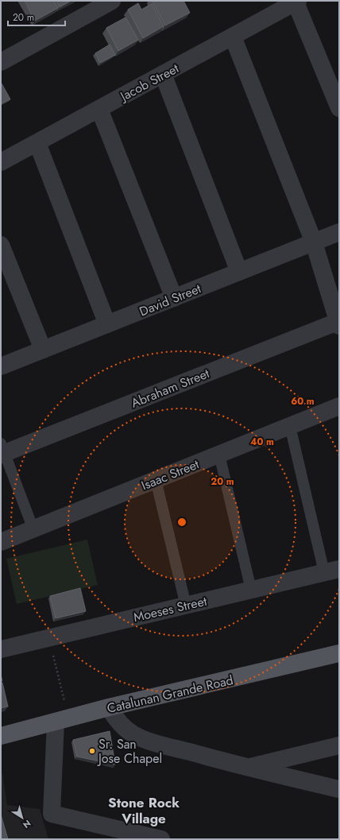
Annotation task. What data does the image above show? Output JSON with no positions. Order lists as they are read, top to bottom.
{
  "streets": {
    "main road": ["Catalunan Grande Road"],
    "street": [
      "Jacob Street",
      "David Street",
      "Abraham Street",
      "Isaac Street",
      "Moeses Street"
    ]
  },
  "districts": ["Stone Rock Village"],
  "places": ["Sr. San Jose Chapel"],
  "scale_bar": "20 m",
  "north": "bottom right",
  "rings": ["60 m", "40 m", "20 m"]
}
